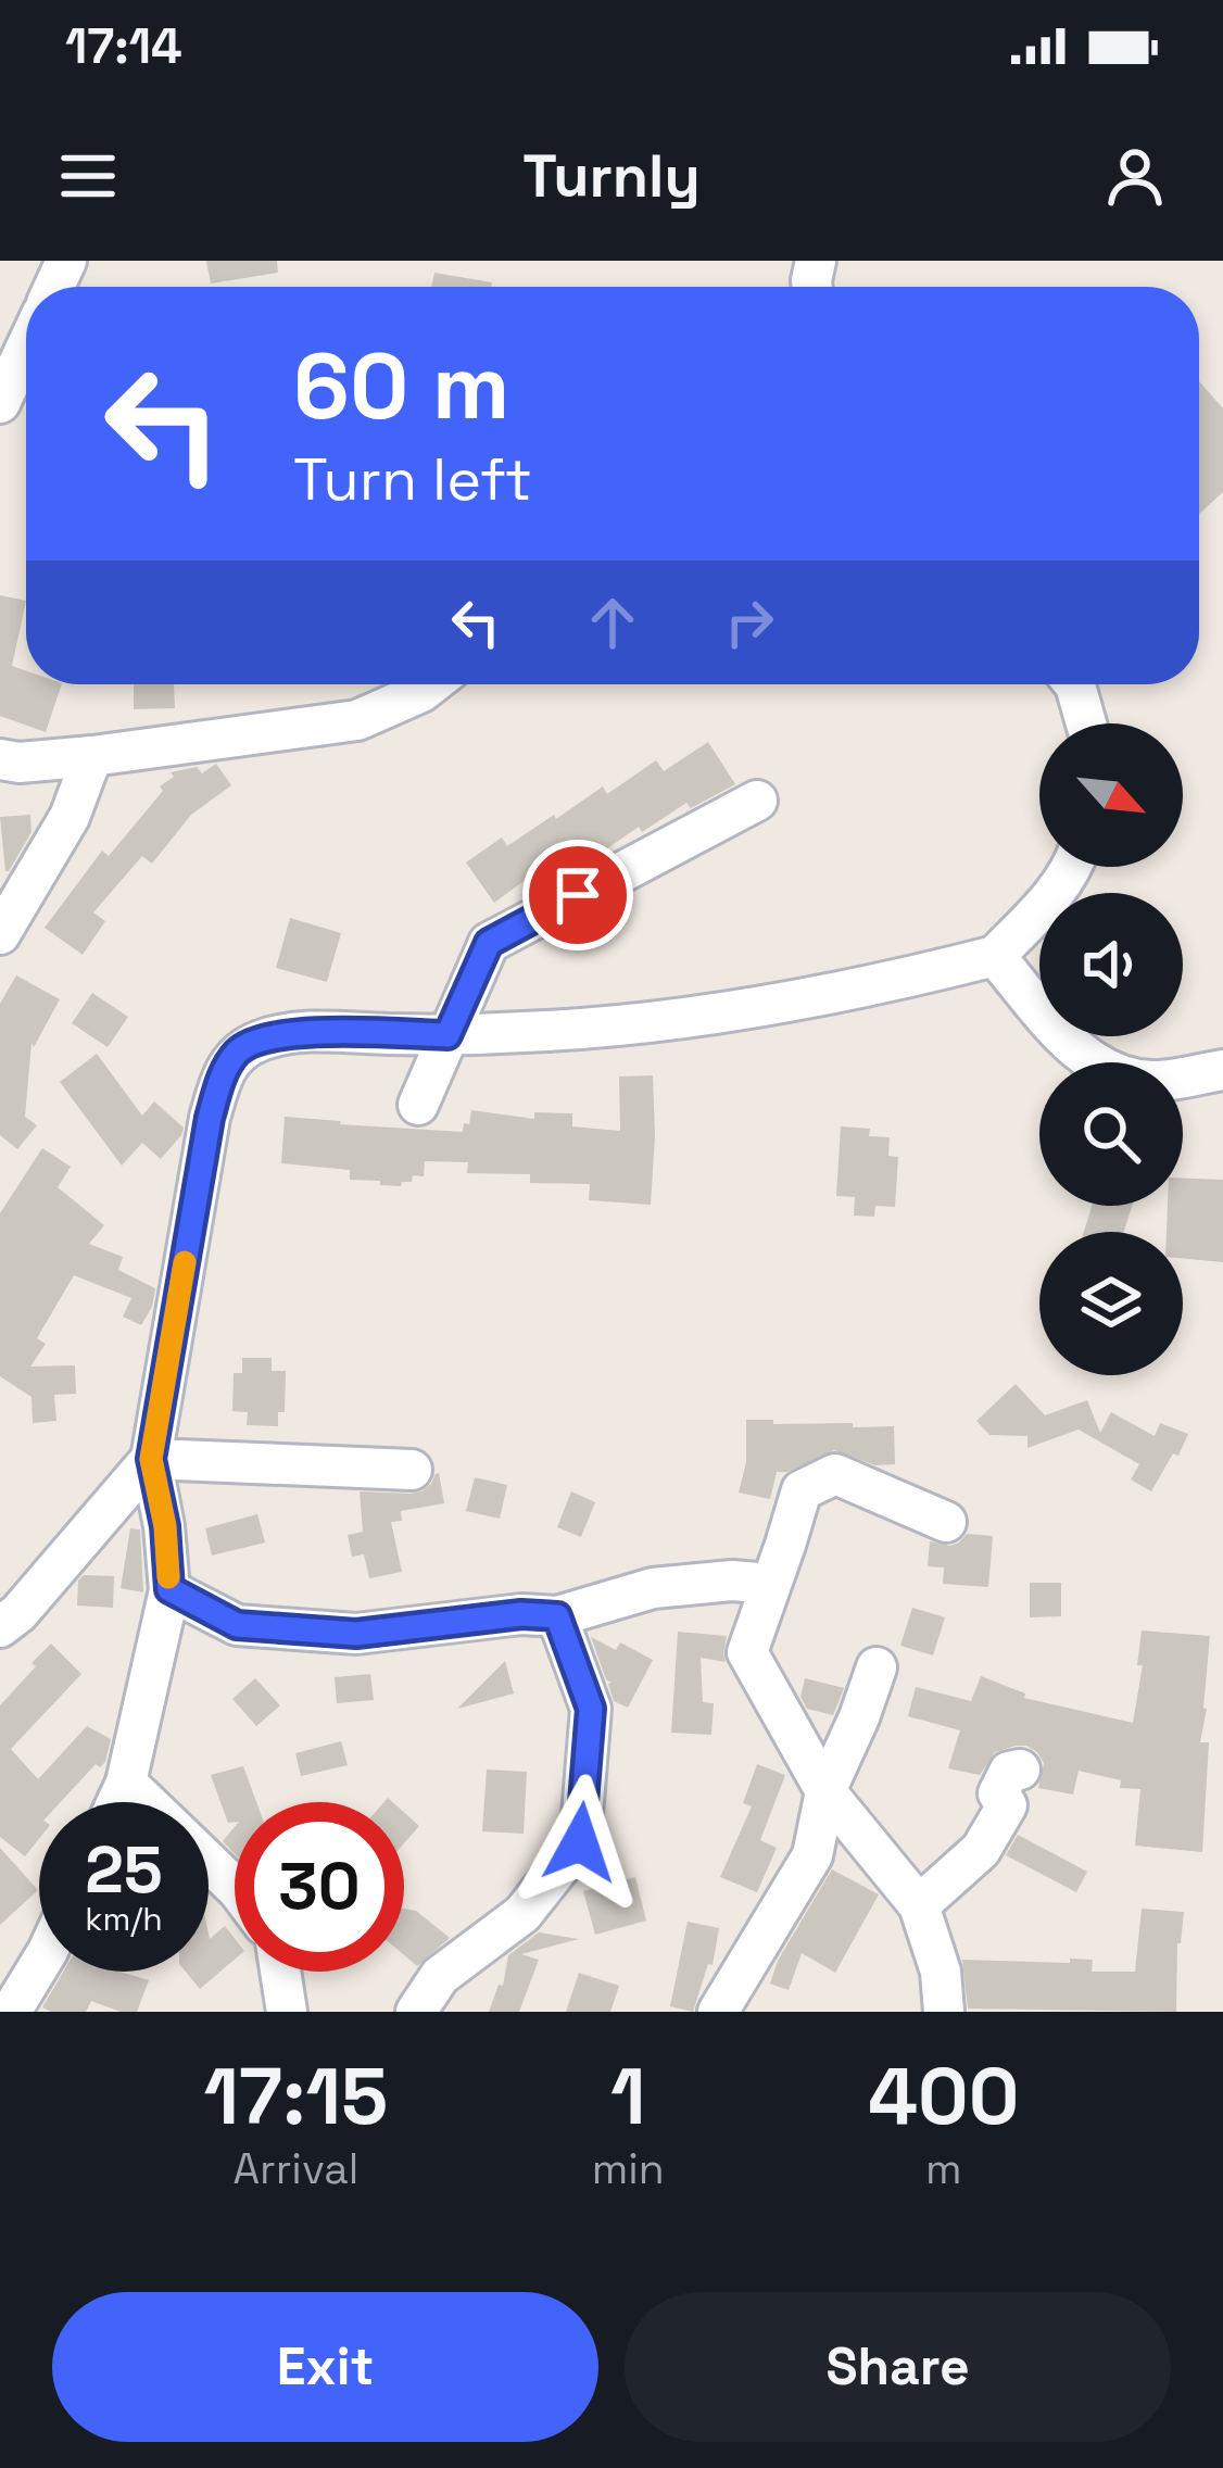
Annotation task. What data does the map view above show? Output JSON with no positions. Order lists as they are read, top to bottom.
{
  "north": "bottom right",
  "page": {
    "status": "17:14",
    "header": "Turnly",
    "turn": ["60 m", "Turn left"],
    "speed": "25 km/h",
    "limit": "30",
    "eta": [
      "17:15",
      "Arrival",
      "1",
      "min",
      "400",
      "m"
    ],
    "buttons": ["Exit", "Share"]
  }
}
